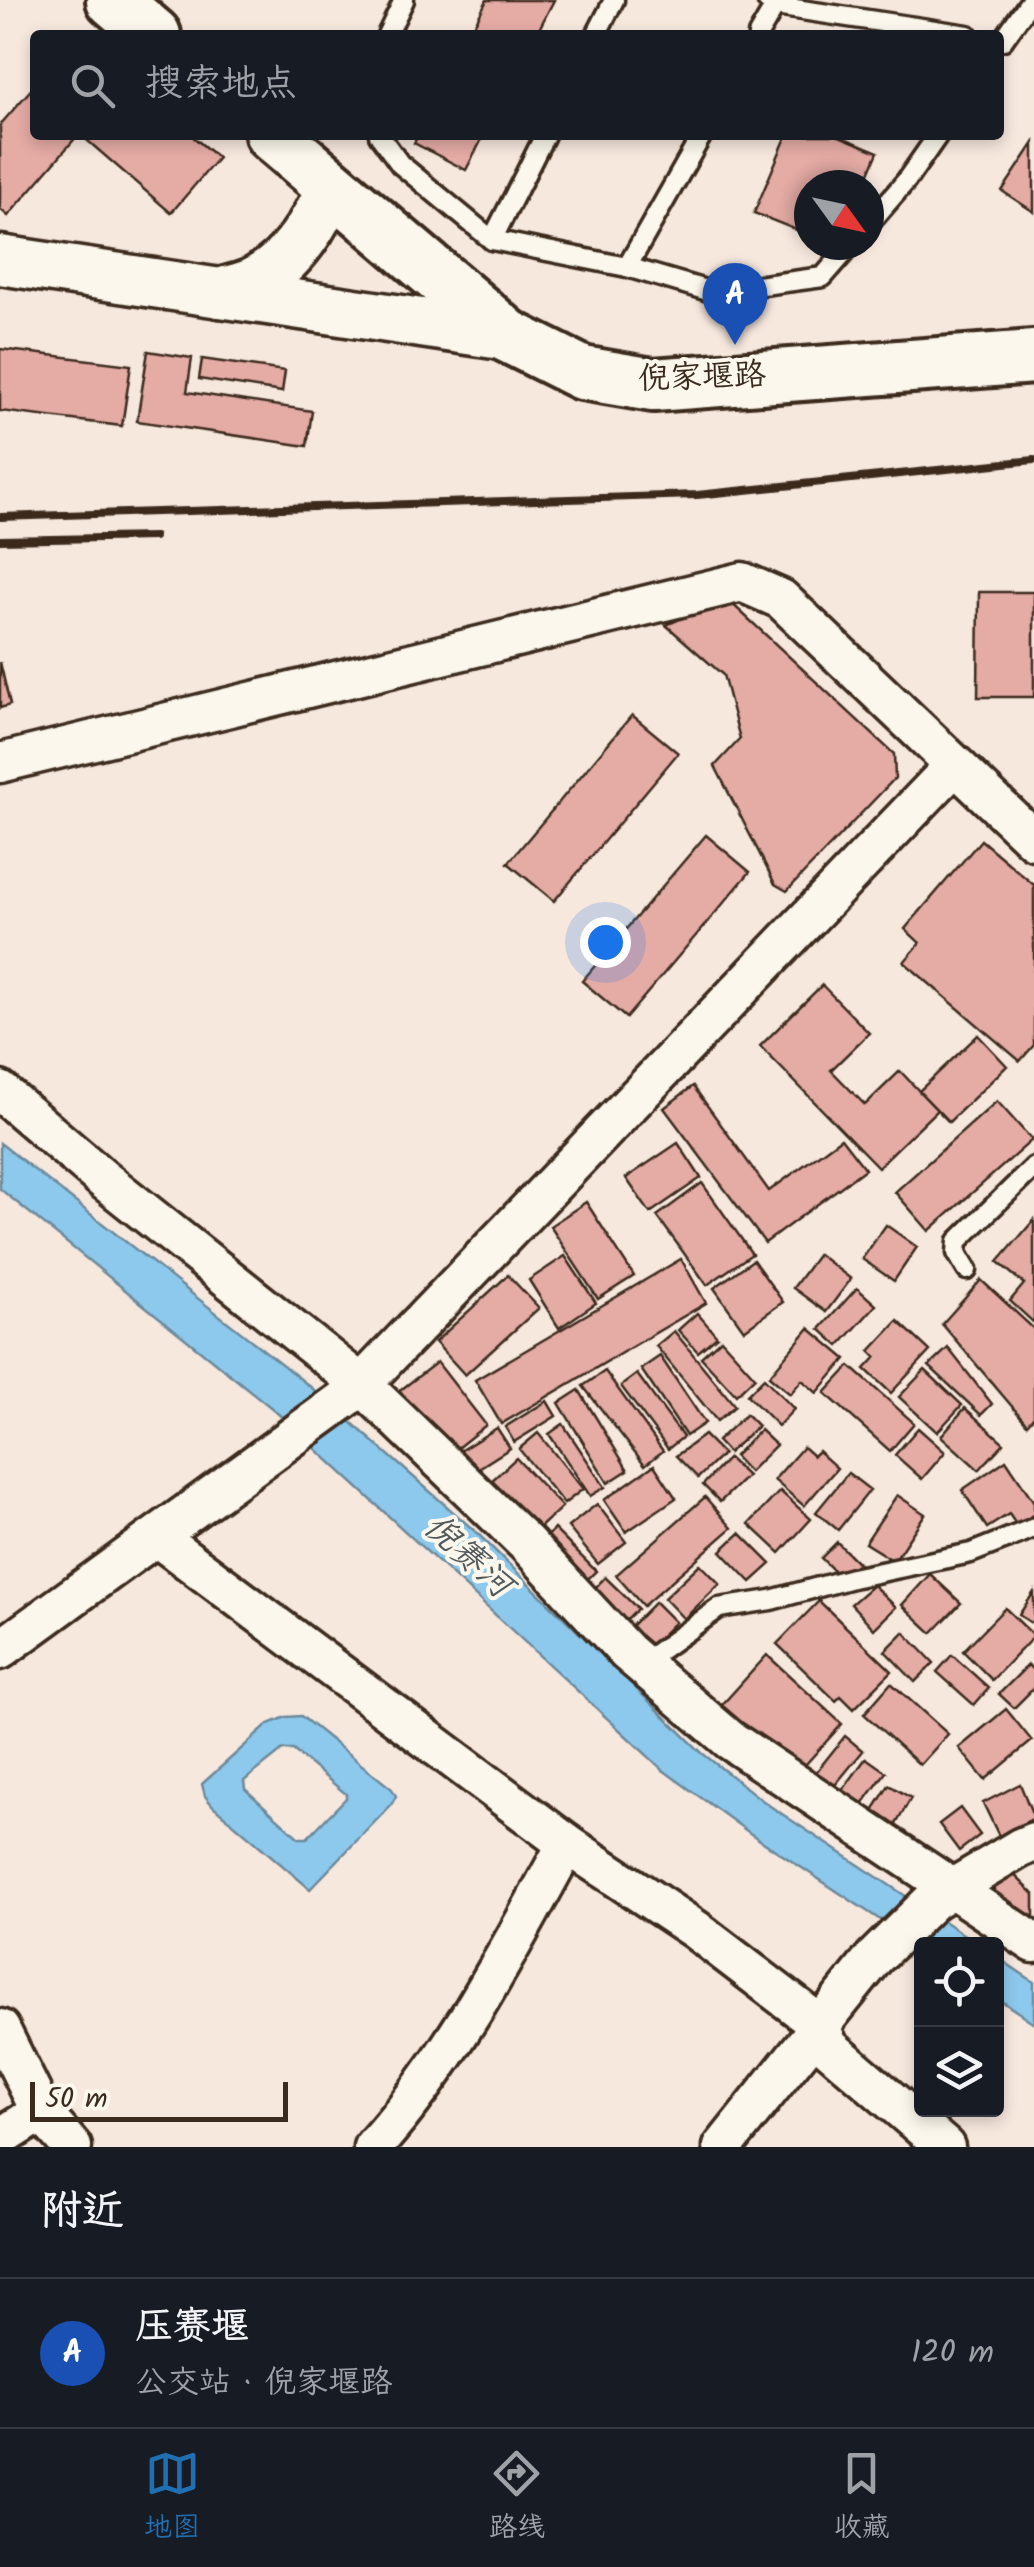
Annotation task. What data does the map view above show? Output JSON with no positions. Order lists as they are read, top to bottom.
{
  "streets": {
    "main road": ["倪家堰路"]
  },
  "water": ["倪赛河"],
  "scale_bar": "50 m",
  "north": "bottom right",
  "page": {
    "search": "搜索地点",
    "pins": "A",
    "scale": "50 m",
    "heading": "附近",
    "list": [
      {
        "mark": "A",
        "name": "压赛堰",
        "note": "公交站 · 倪家堰路",
        "value": "120 m"
      }
    ],
    "nav": ["地图", "路线", "收藏"]
  }
}
